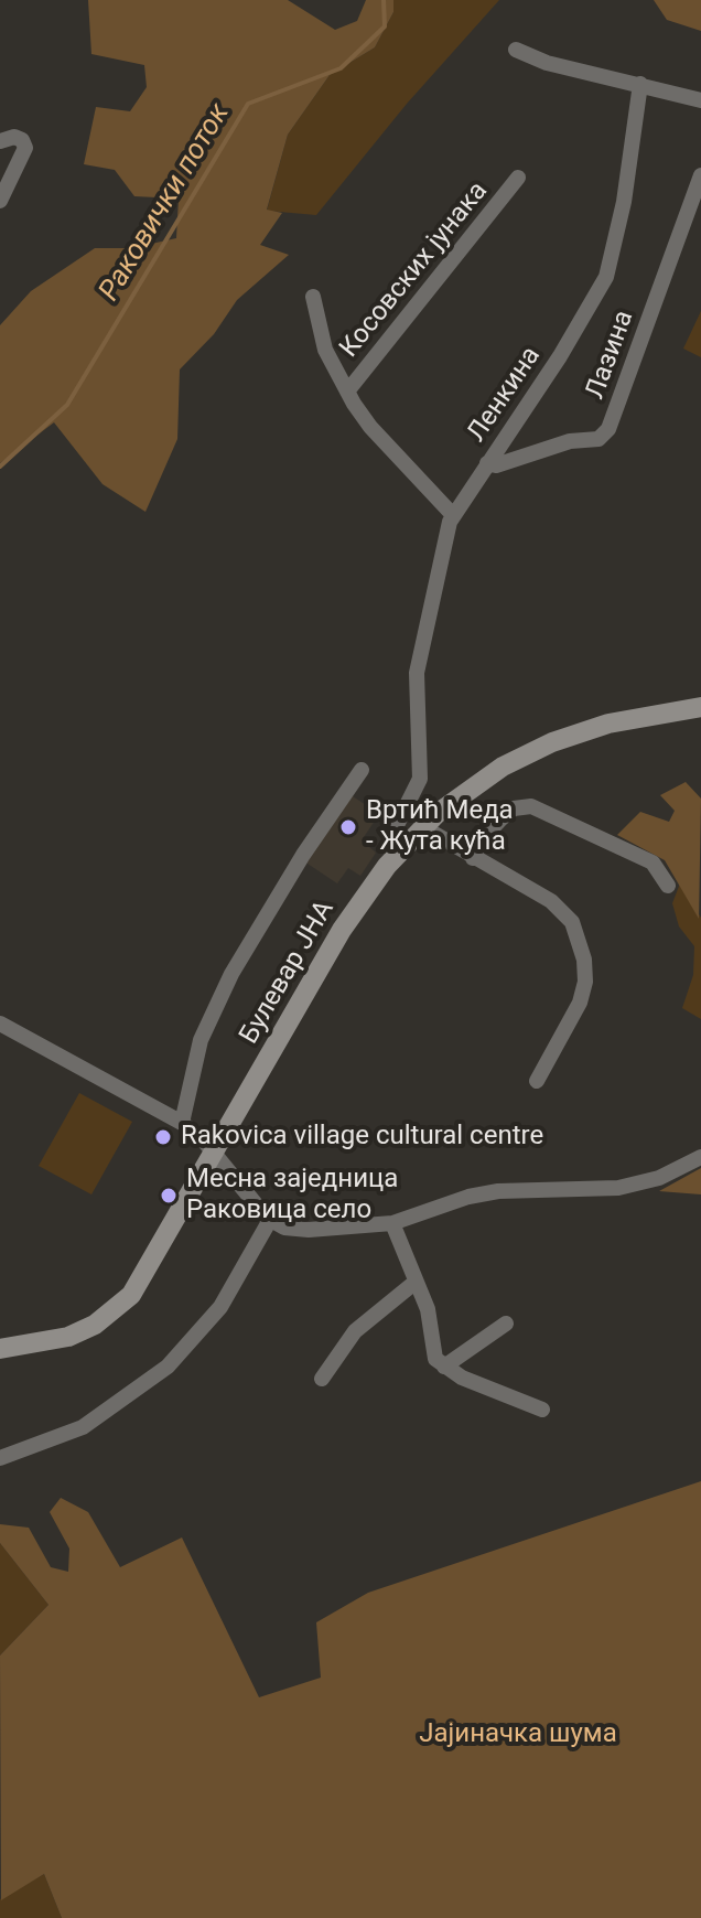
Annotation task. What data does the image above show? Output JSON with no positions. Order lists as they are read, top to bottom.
{
  "streets": {
    "main road": ["Булевар ЈНА"],
    "street": ["Косовских јунака", "Лазина", "Ленкина"]
  },
  "crossings": [
    ["Косовских јунака", "Ленкина"],
    ["Лазина", "Ленкина"],
    ["Ленкина", "Булевар ЈНА"]
  ],
  "water": ["Раковички поток"],
  "parks": ["Јајиначка шума"],
  "places": ["Вртић Меда - Жута кућа", "Rakovica village cultural centre", "Месна заједница Раковица село"]
}
